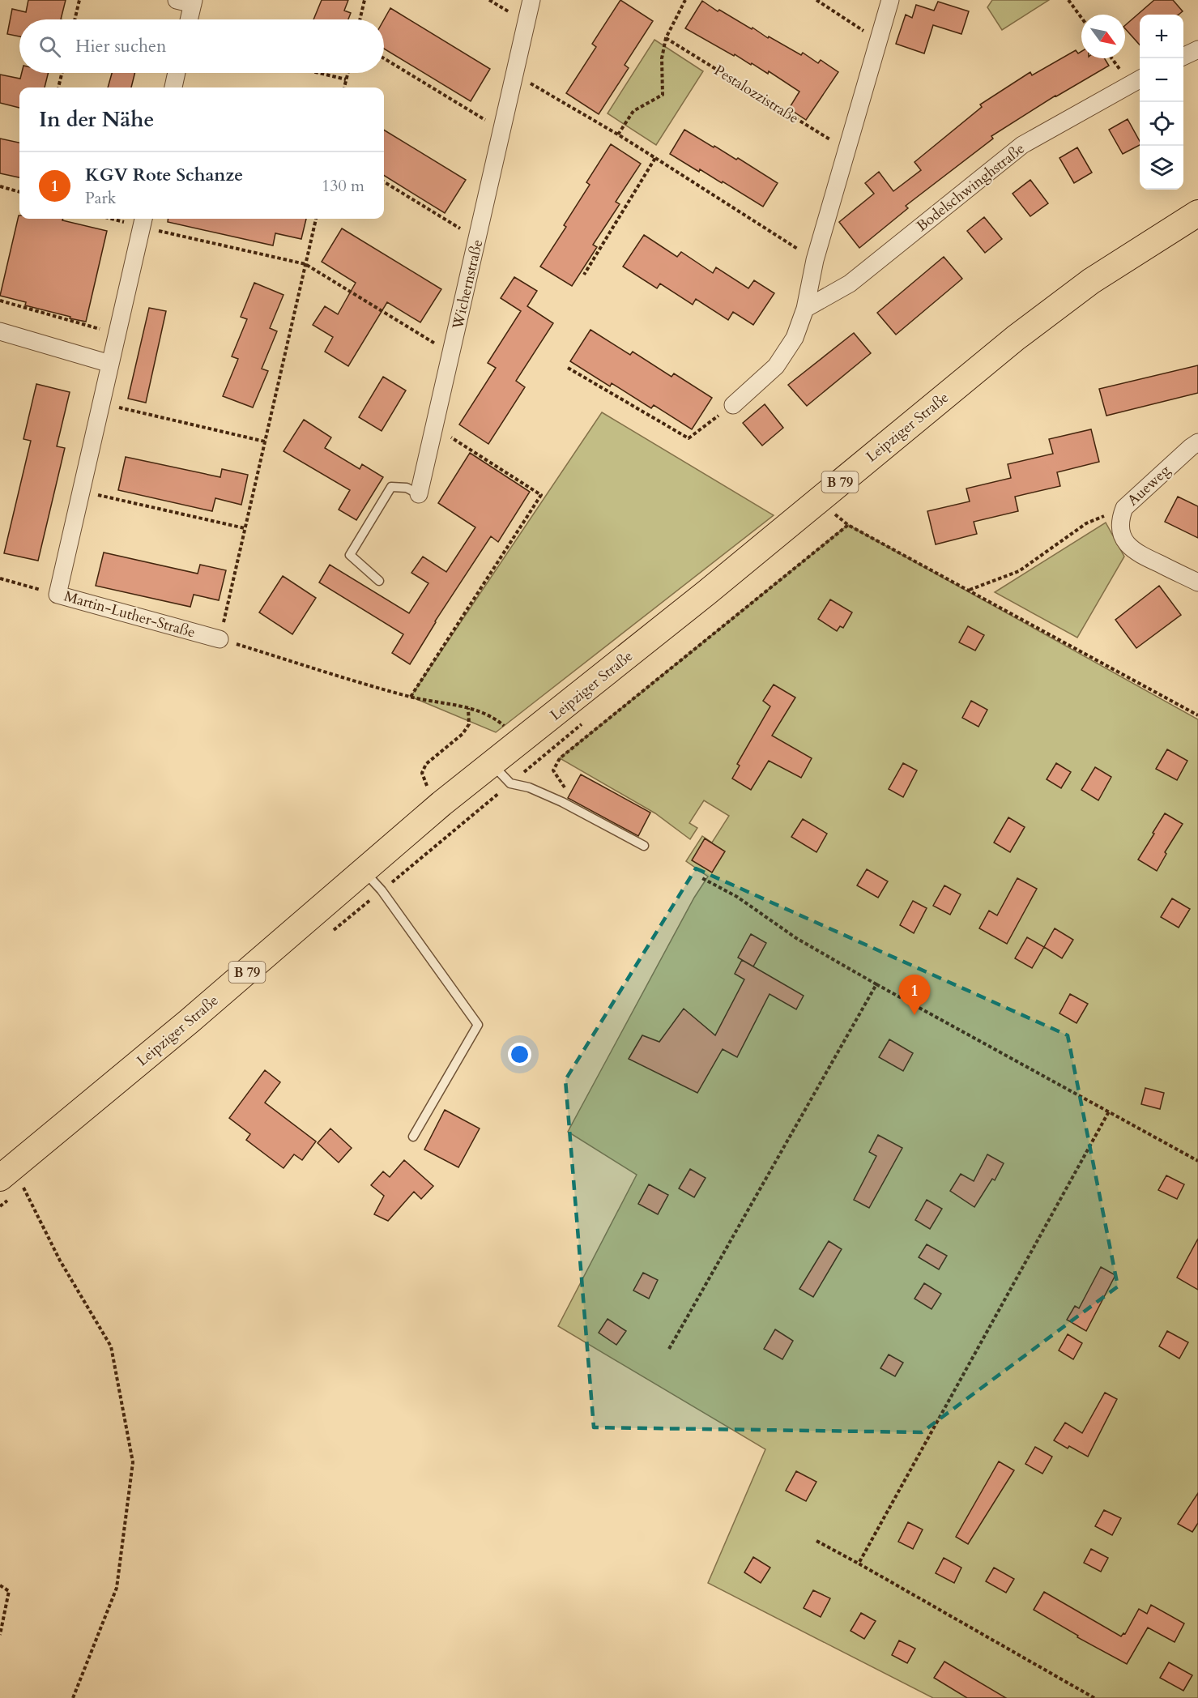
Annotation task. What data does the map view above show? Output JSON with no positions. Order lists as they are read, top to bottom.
{
  "streets": {
    "main road": ["Leipziger Straße", "B 79"],
    "street": [
      "Bodelschwinghstraße",
      "Wichernstraße",
      "Aueweg",
      "Martin-Luther-Straße"
    ],
    "path": ["Pestalozzistraße"]
  },
  "north": "bottom right",
  "page": {
    "map_buttons": ["+", "−"],
    "search": "Hier suchen",
    "heading": "In der Nähe",
    "list": [
      {
        "mark": "1",
        "name": "KGV Rote Schanze",
        "note": "Park",
        "value": "130 m"
      }
    ],
    "pins": "1"
  }
}
